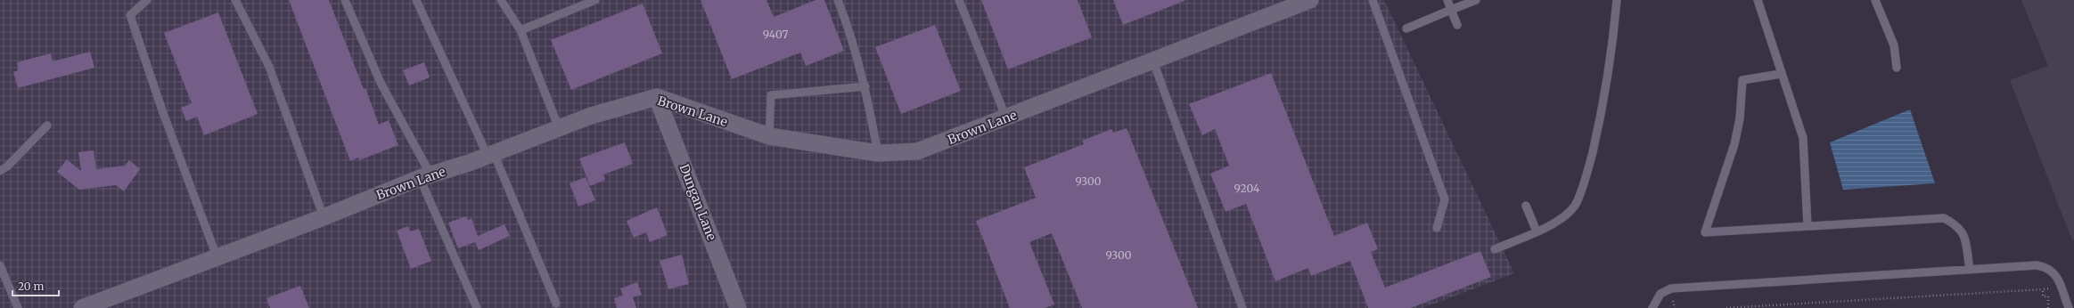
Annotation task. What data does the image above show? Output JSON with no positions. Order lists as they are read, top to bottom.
{
  "streets": {
    "street": ["Brown Lane", "Dungan Lane"]
  },
  "crossings": [
    ["Brown Lane", "Dungan Lane"]
  ],
  "house_numbers": [
    "9407",
    "9300",
    "9204",
    "9300"
  ],
  "scale_bar": "20 m"
}
